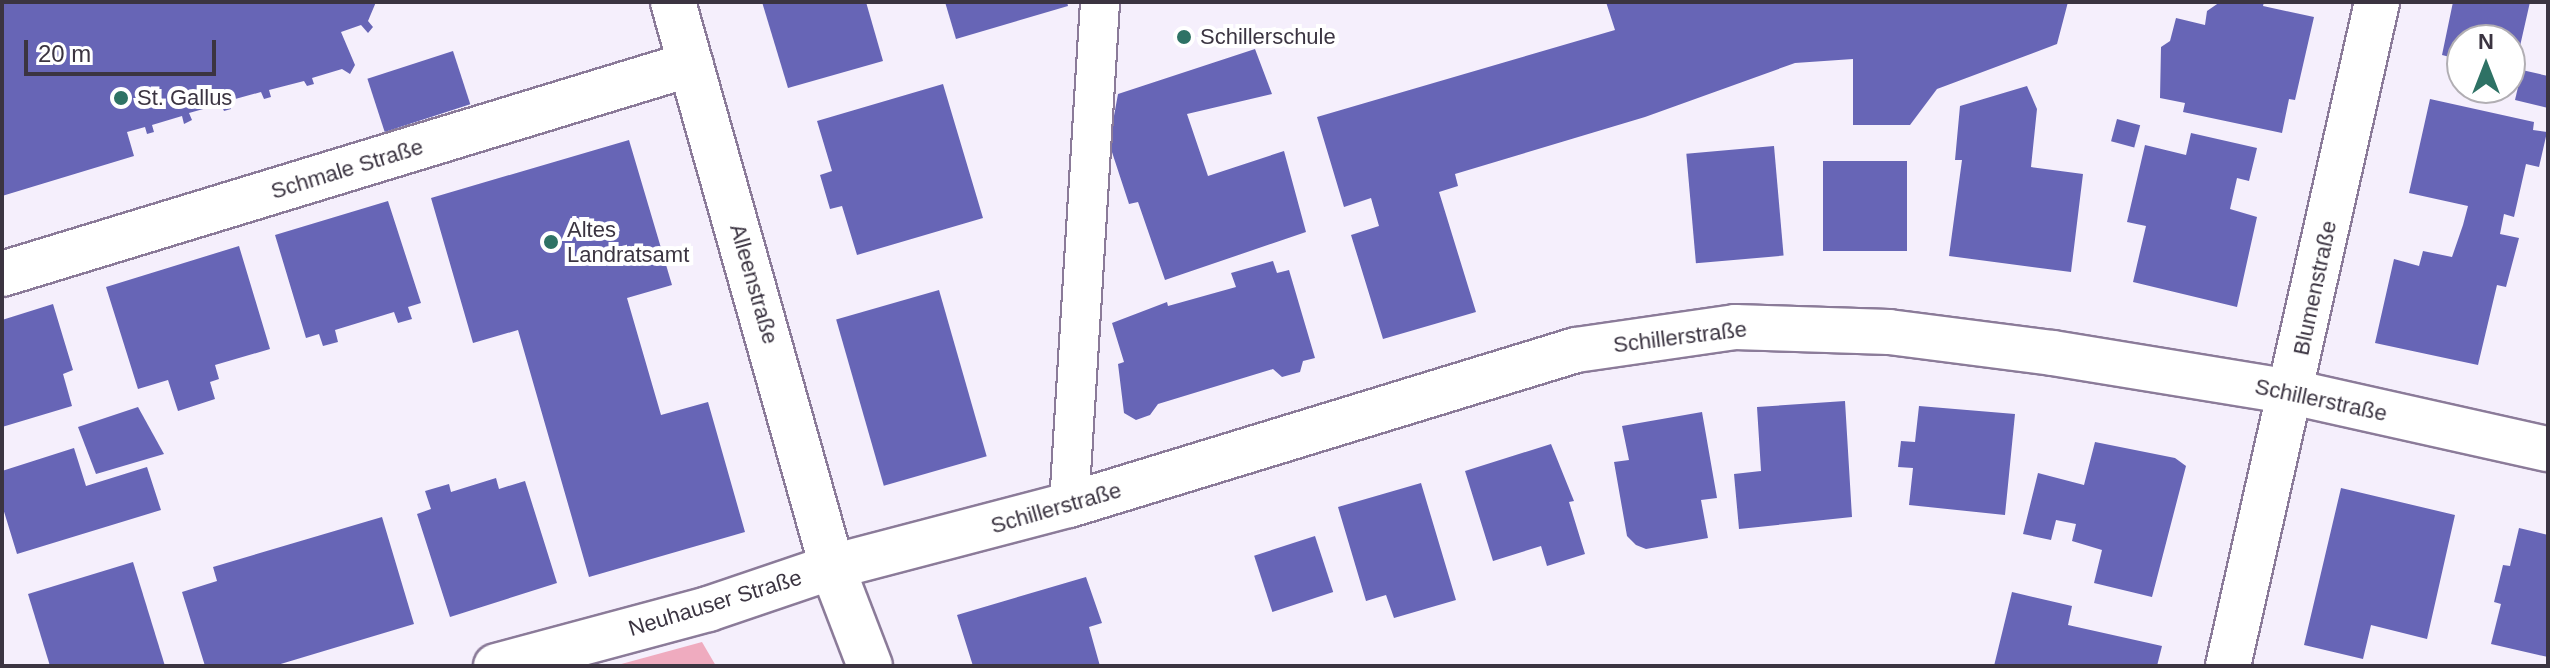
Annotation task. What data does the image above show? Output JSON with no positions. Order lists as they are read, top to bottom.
{
  "streets": {
    "street": [
      "Schmale Straße",
      "Alleenstraße",
      "Blumenstraße",
      "Schillerstraße",
      "Neuhauser Straße"
    ]
  },
  "crossings": [
    ["Schmale Straße", "Alleenstraße"],
    ["Alleenstraße", "Schillerstraße"],
    ["Alleenstraße", "Neuhauser Straße"],
    ["Blumenstraße", "Schillerstraße"],
    ["Schillerstraße", "Neuhauser Straße"]
  ],
  "places": ["Schillerschule", "St. Gallus", "Altes Landratsamt"],
  "scale_bar": "20 m",
  "north": "top"
}
